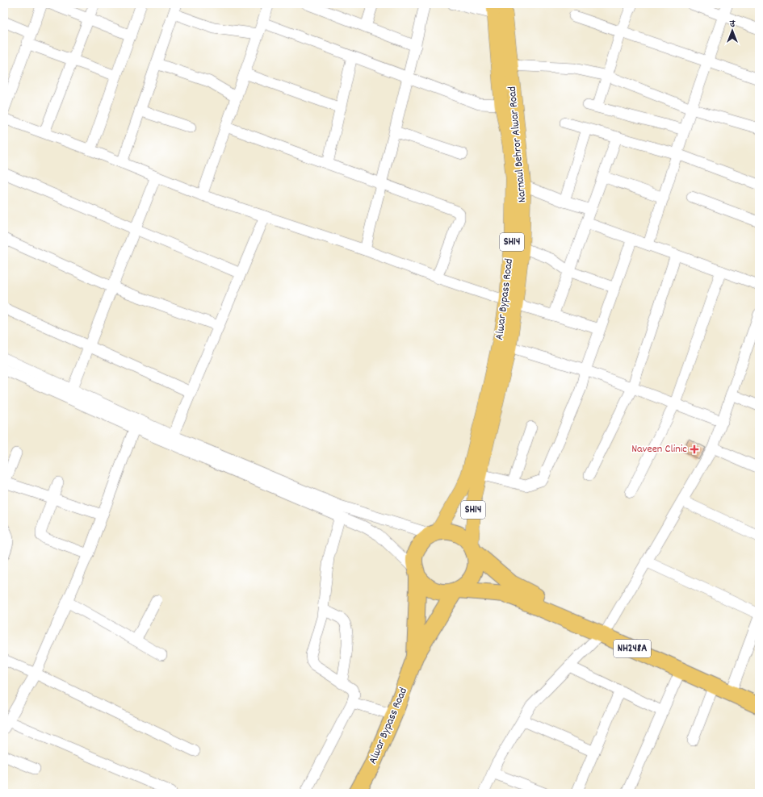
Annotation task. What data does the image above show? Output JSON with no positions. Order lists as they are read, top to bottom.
{
  "streets": {
    "highway": ["Alwar Bypass Road", "NH248A"],
    "main road": ["Narnaul Behror Alwar Road", "SH14"]
  },
  "crossings": [
    ["Narnaul Behror Alwar Road", "SH14"],
    ["Narnaul Behror Alwar Road", "Alwar Bypass Road"],
    ["SH14", "Alwar Bypass Road"],
    ["SH14", "NH248A"]
  ],
  "places": {
    "health": ["Naveen Clinic"]
  },
  "north": "top"
}
